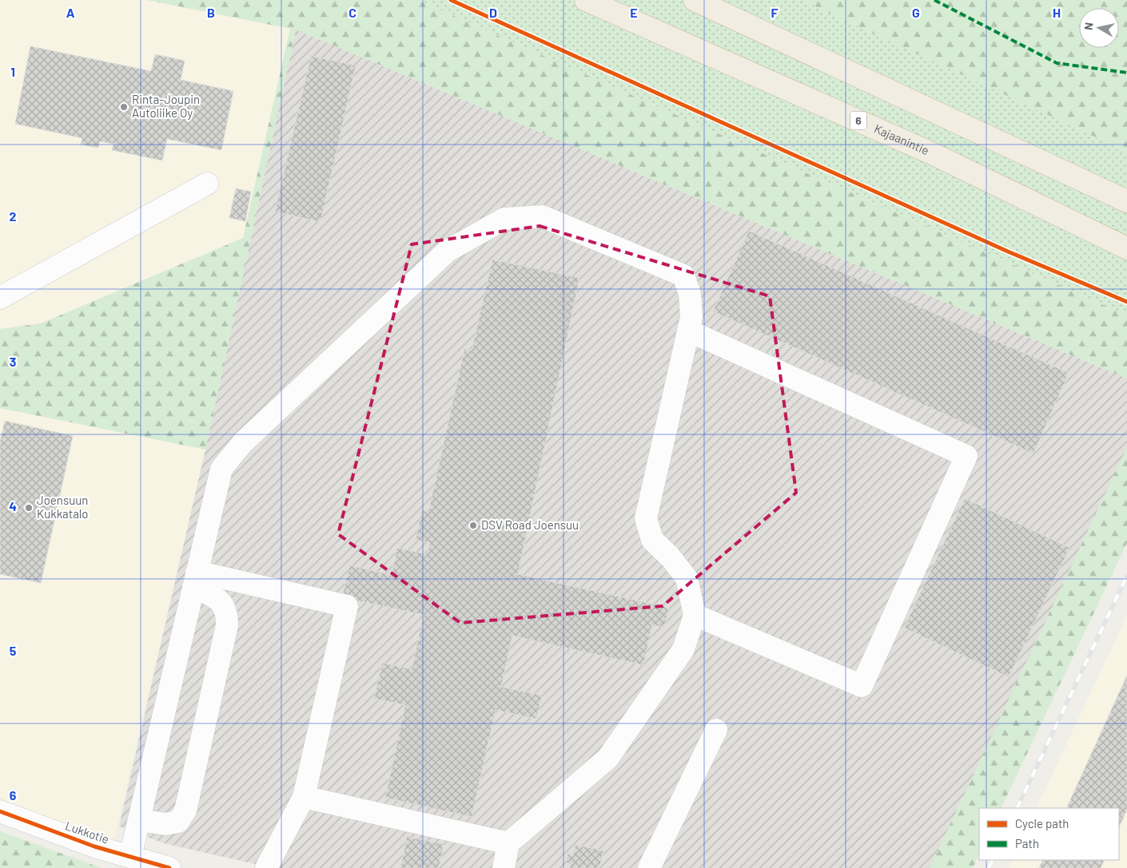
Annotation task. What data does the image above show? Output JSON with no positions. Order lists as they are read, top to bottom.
{
  "streets": {
    "highway": ["6", "Kajaanintie"],
    "street": ["Lukkotie"]
  },
  "places": ["Rinta-Joupin Autoliike Oy", "Joensuun Kukkatalo", "DSV Road Joensuu"],
  "legend": ["Cycle path", "Path"],
  "north": "left",
  "grid": {
    "columns": [
      "A",
      "B",
      "C",
      "D",
      "E",
      "F",
      "G",
      "H"
    ],
    "rows": [
      "1",
      "2",
      "3",
      "4",
      "5",
      "6"
    ]
  }
}
